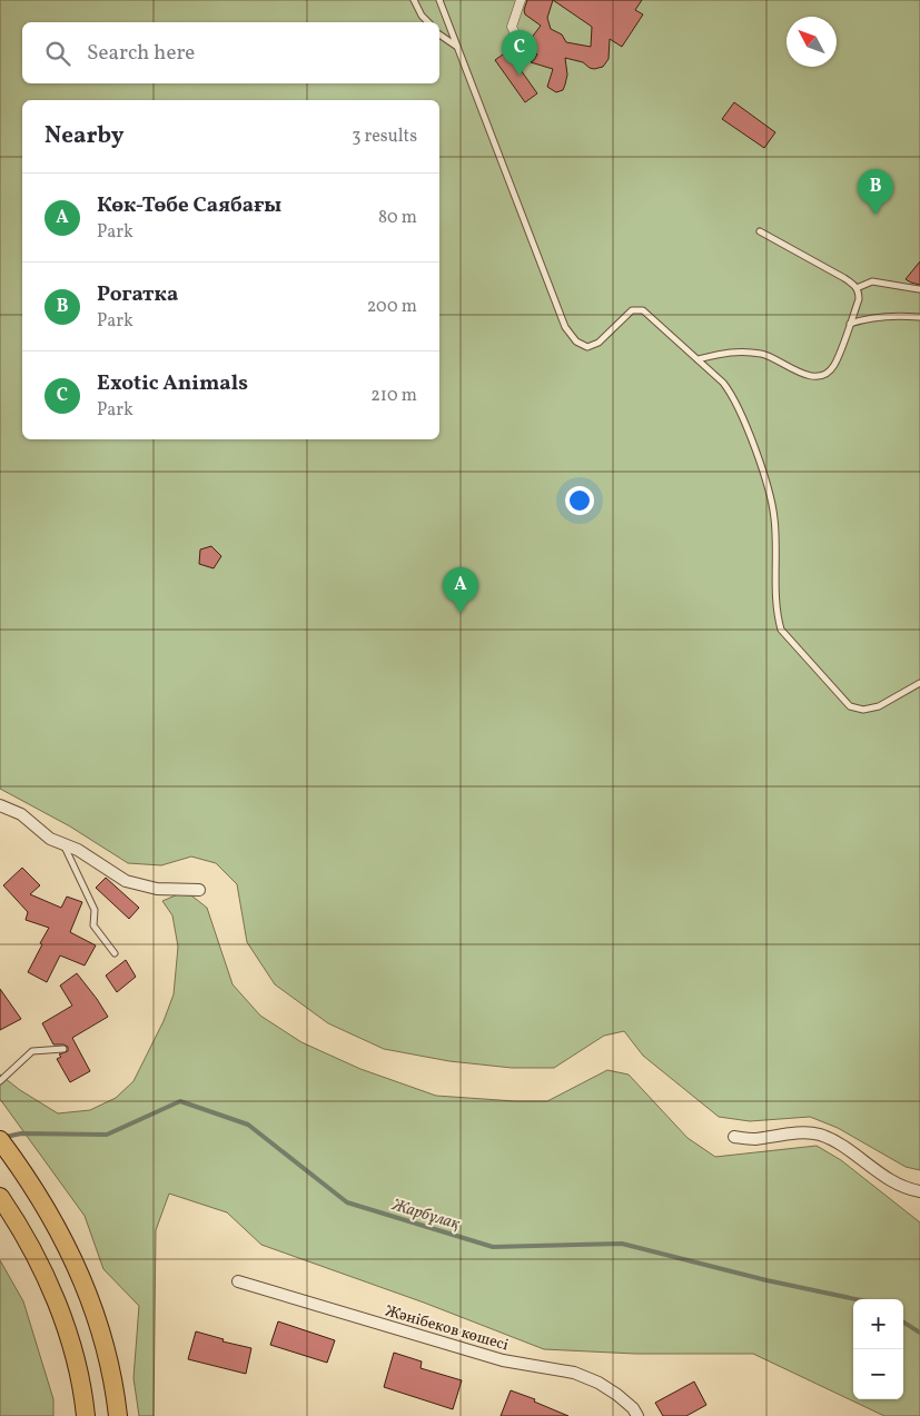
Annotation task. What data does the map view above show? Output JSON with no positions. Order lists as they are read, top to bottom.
{
  "streets": {
    "street": ["Жәнібеков көшесі"]
  },
  "water": ["Жарбұлақ"],
  "north": "top left",
  "page": {
    "search": "Search here",
    "pins": ["C", "B", "A"],
    "heading": ["Nearby", "3 results"],
    "list": [
      {
        "mark": "A",
        "name": "Көк-Төбе Саябағы",
        "note": "Park",
        "value": "80 m"
      },
      {
        "mark": "B",
        "name": "Рогатка",
        "note": "Park",
        "value": "200 m"
      },
      {
        "mark": "C",
        "name": "Exotic Animals",
        "note": "Park",
        "value": "210 m"
      }
    ],
    "map_buttons": ["+", "−"]
  }
}
